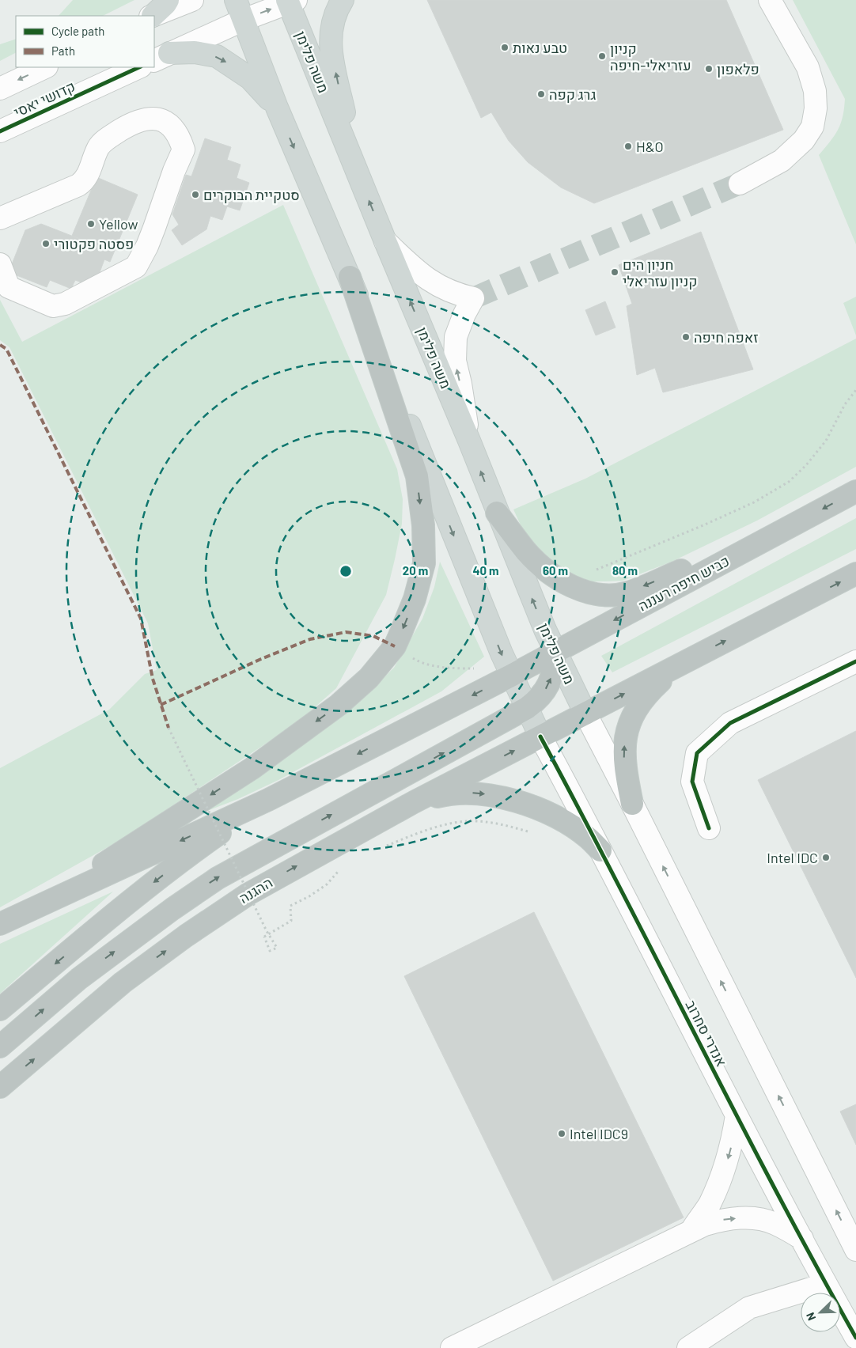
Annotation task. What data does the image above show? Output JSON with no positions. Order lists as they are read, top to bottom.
{
  "streets": {
    "highway": ["כביש חיפה רעננה", "ההגנה"],
    "main road": ["משה פלימן", "אנדרי סחרוב"],
    "street": ["קדושי יאסי"]
  },
  "crossings": [
    ["משה פלימן", "כביש חיפה רעננה"],
    ["כביש חיפה רעננה", "אנדרי סחרוב"],
    ["ההגנה", "אנדרי סחרוב"]
  ],
  "places": [
    "טבע נאות",
    "קניון עזריאלי-חיפה",
    "פלאפון",
    "גרג קפה",
    "H&O",
    "סטקיית הבוקרים",
    "Yellow",
    "פסטה פקטורי",
    "חניון הים קניון עזריאלי",
    "זאפה חיפה",
    "Intel IDC",
    "Intel IDC9"
  ],
  "legend": ["Cycle path", "Path"],
  "north": "bottom left",
  "rings": [
    "20 m",
    "40 m",
    "60 m",
    "80 m"
  ]
}
